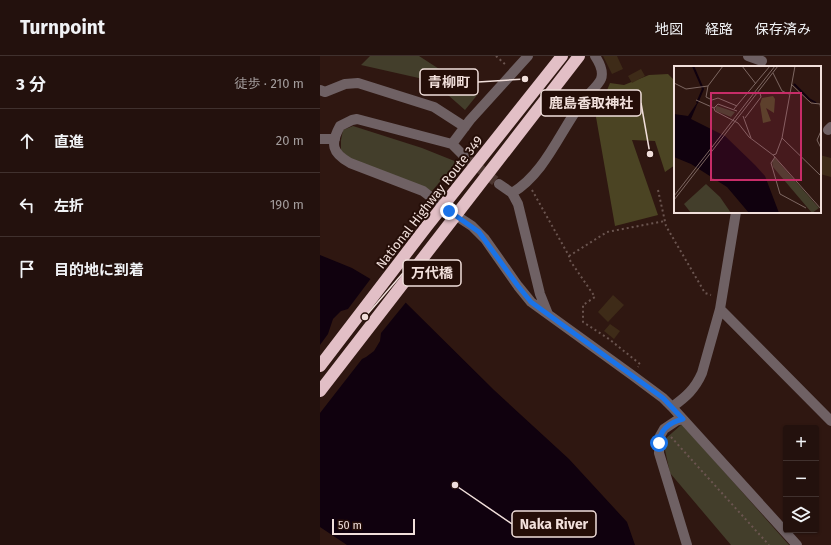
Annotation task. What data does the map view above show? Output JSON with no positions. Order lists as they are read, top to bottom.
{
  "streets": {
    "highway": ["National Highway Route 349"]
  },
  "places": [
    "青柳町",
    "鹿島香取神社",
    "万代橋",
    "Naka River"
  ],
  "scale_bar": "50 m",
  "page": {
    "header": "Turnpoint",
    "nav": ["地図", "経路", "保存済み"],
    "heading": ["3 分", "徒歩 · 210 m"],
    "list": [
      ["直進", "20 m"],
      ["左折", "190 m"],
      "目的地に到着"
    ],
    "map_buttons": ["+", "−"],
    "scale": "50 m"
  }
}
